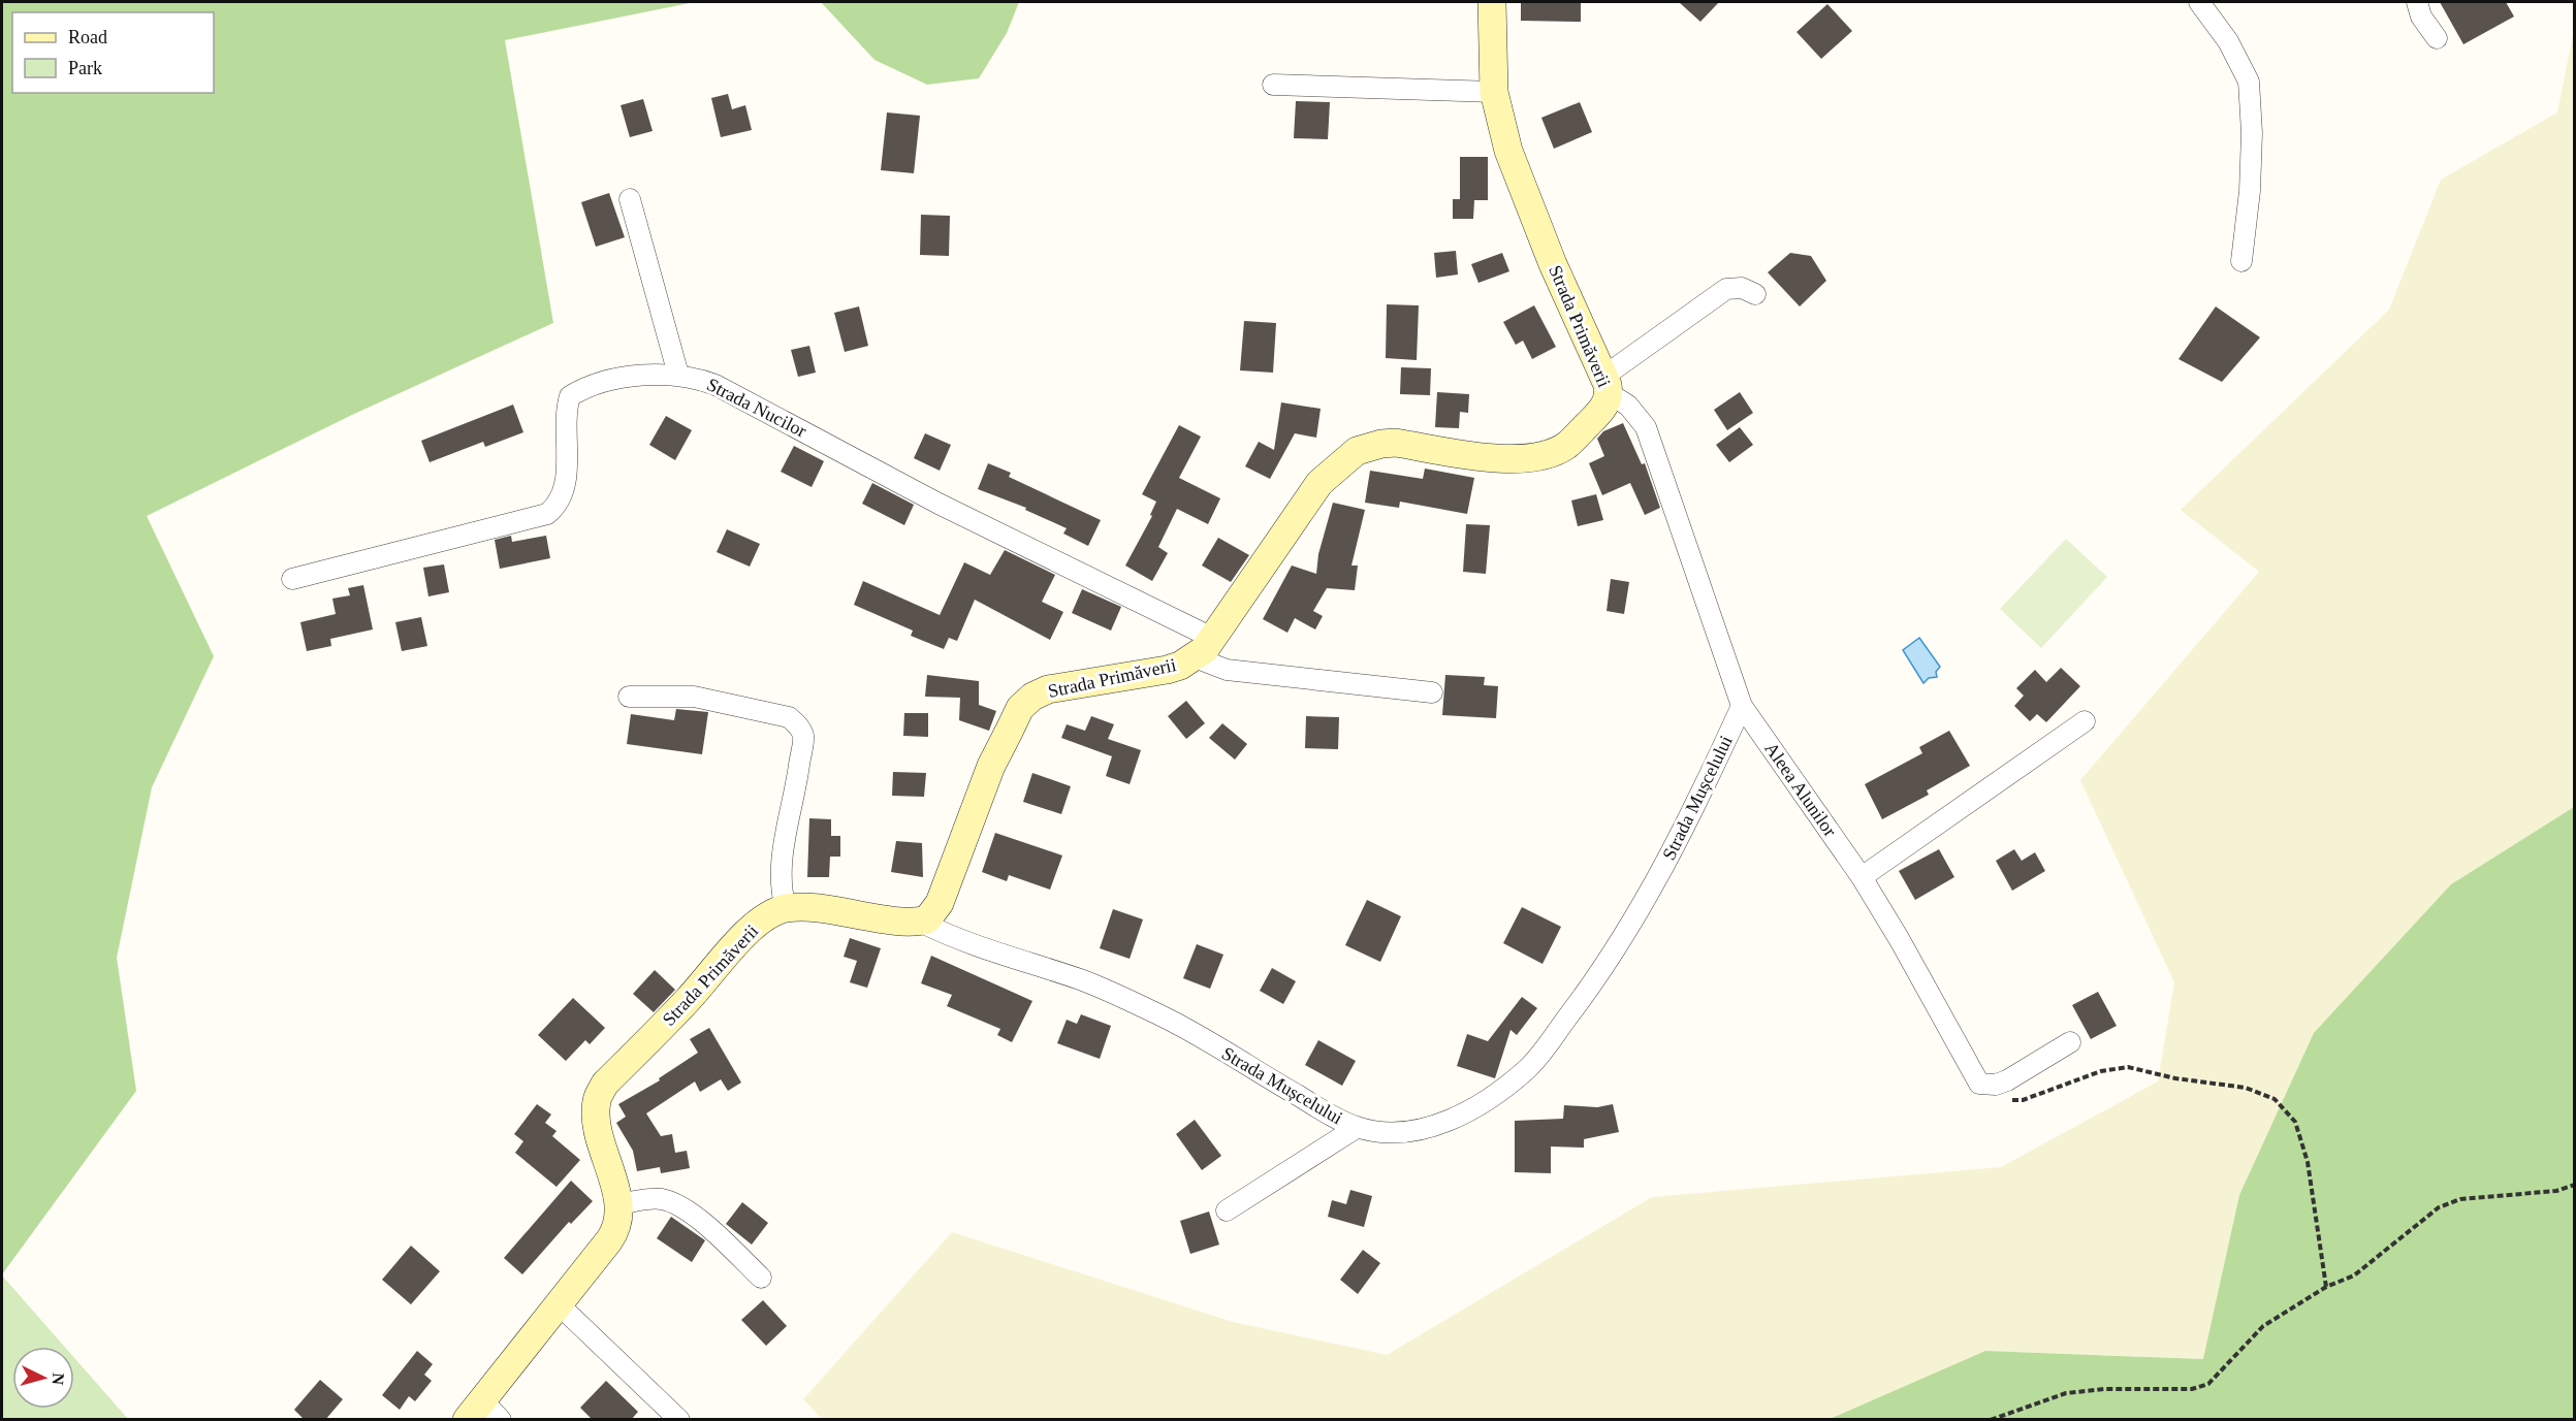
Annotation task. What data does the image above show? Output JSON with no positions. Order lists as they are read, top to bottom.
{
  "streets": {
    "street": [
      "Strada Primăverii",
      "Strada Nucilor",
      "Aleea Alunilor",
      "Strada Mușcelului"
    ]
  },
  "crossings": [
    ["Strada Primăverii", "Strada Nucilor"],
    ["Strada Primăverii", "Aleea Alunilor"],
    ["Strada Primăverii", "Strada Mușcelului"],
    ["Aleea Alunilor", "Strada Mușcelului"]
  ],
  "legend": ["Road", "Park"],
  "north": "right"
}
